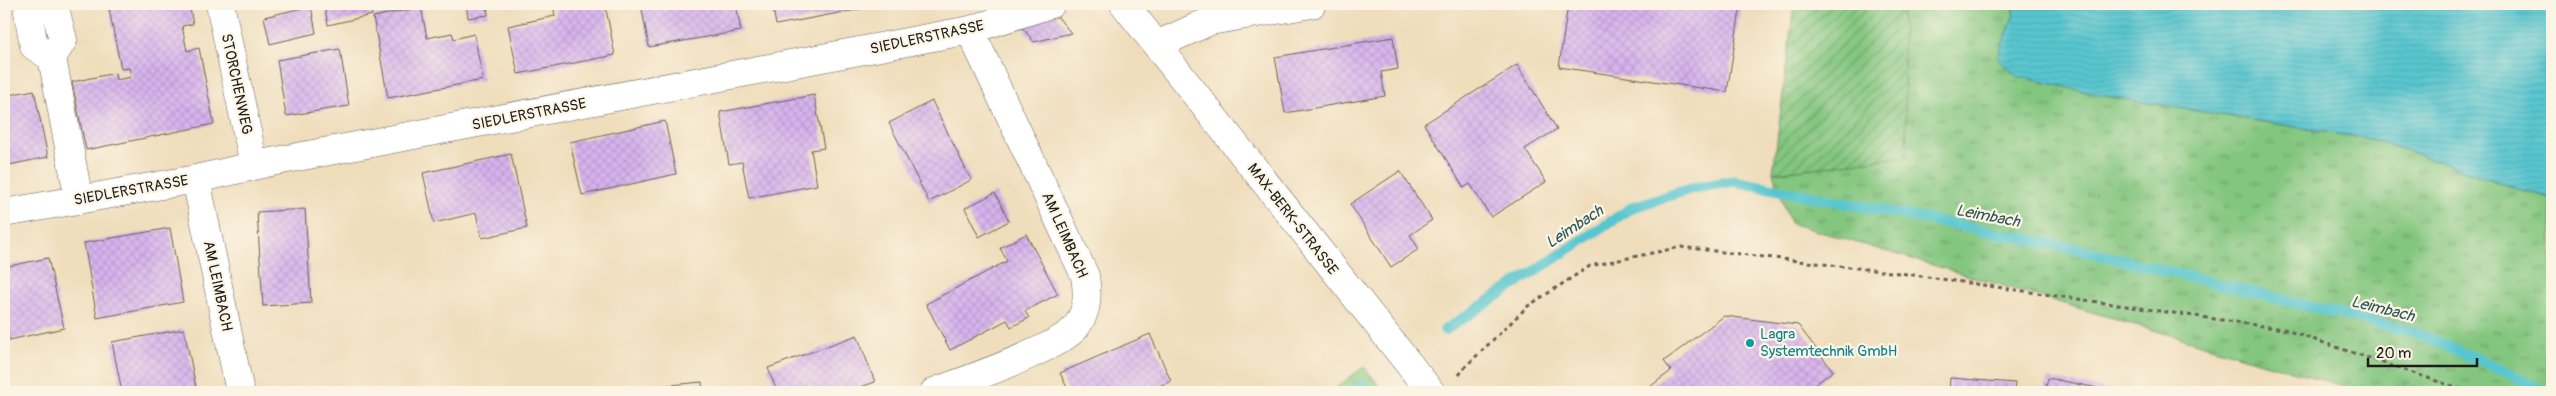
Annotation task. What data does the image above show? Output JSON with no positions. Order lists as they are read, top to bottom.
{
  "streets": {
    "street": [
      "SIEDLERSTRASSE",
      "STORCHENWEG",
      "MAX-BERK-STRASSE",
      "AM LEIMBACH"
    ]
  },
  "crossings": [
    ["SIEDLERSTRASSE", "STORCHENWEG"],
    ["SIEDLERSTRASSE", "AM LEIMBACH"]
  ],
  "water": ["Leimbach"],
  "places": ["Lagra Systemtechnik GmbH"],
  "scale_bar": "20 m"
}
